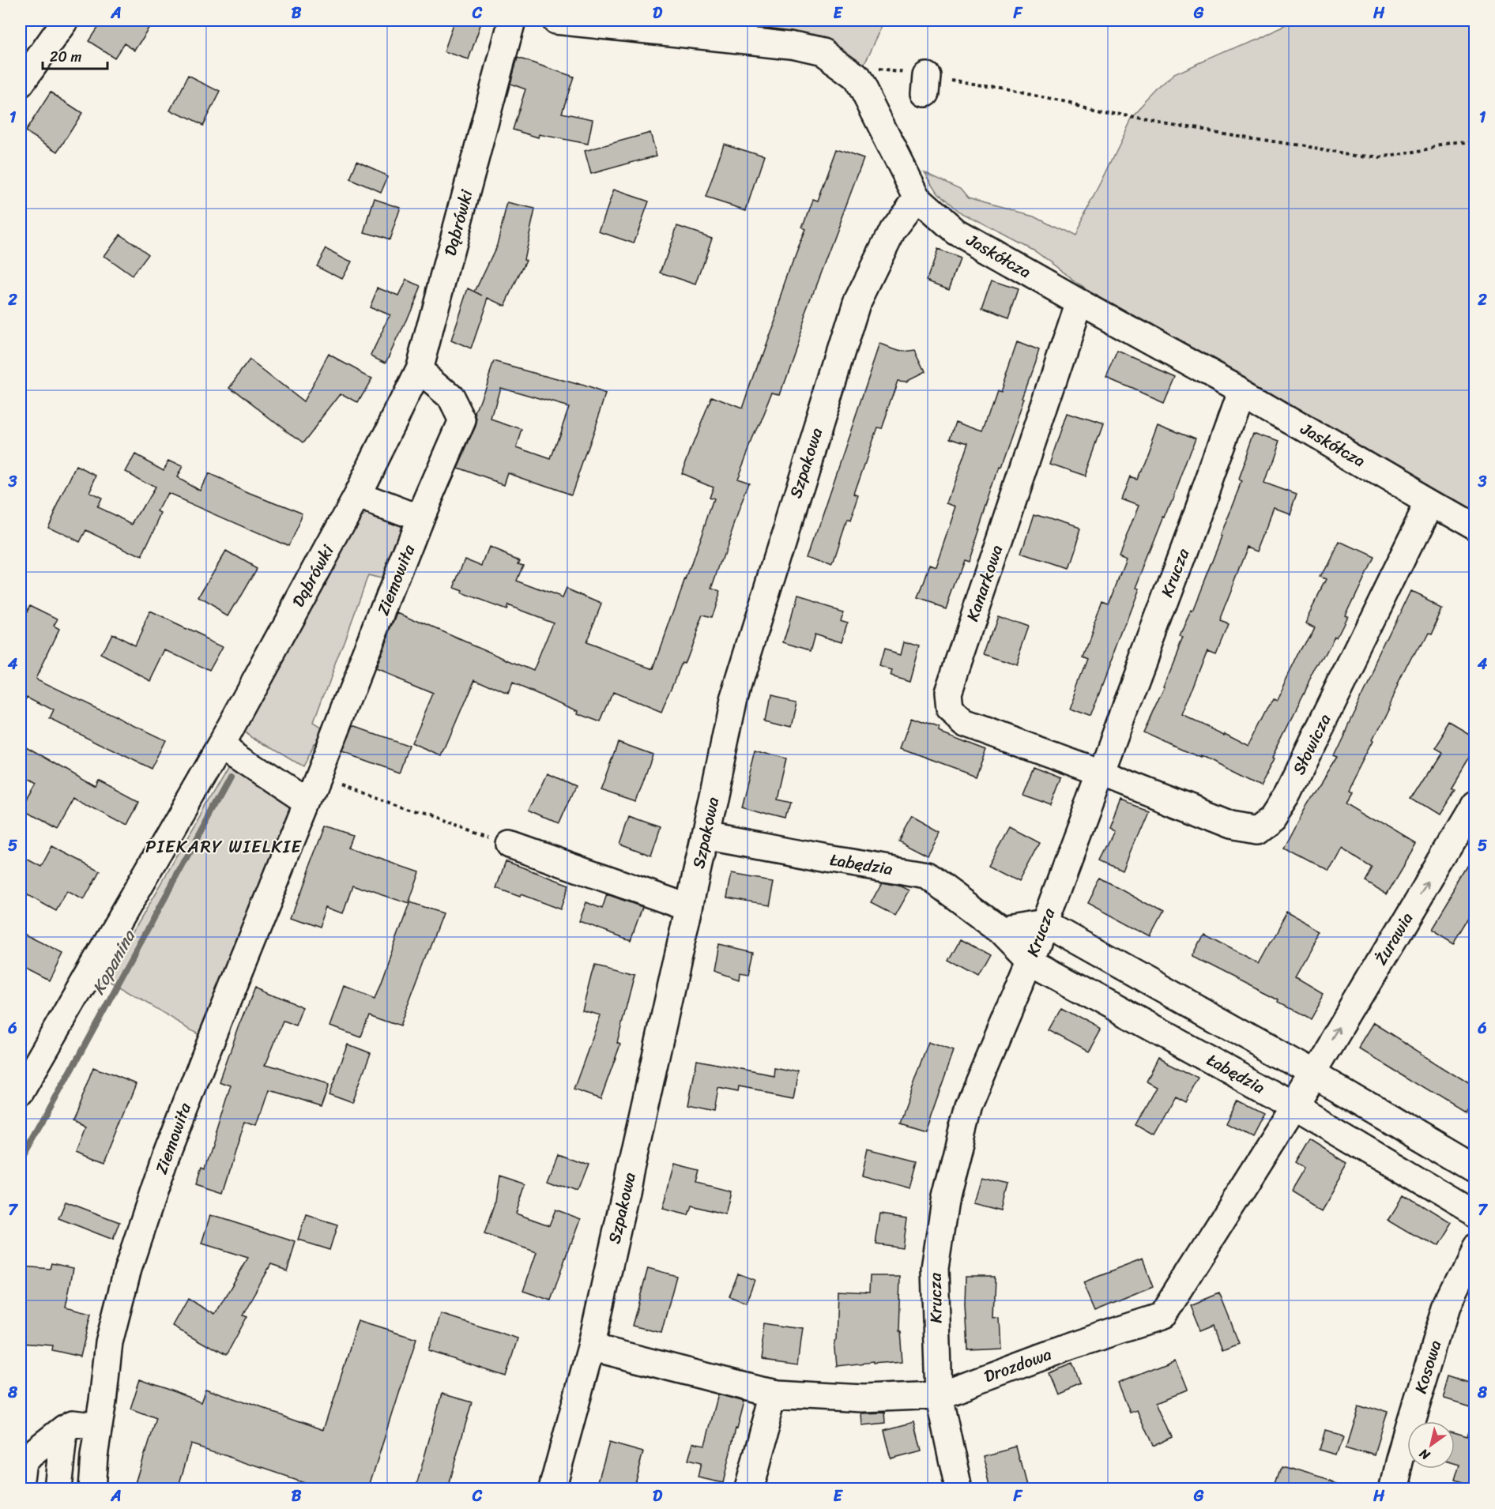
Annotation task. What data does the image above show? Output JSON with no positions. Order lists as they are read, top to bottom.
{
  "streets": {
    "street": [
      "Dąbrówki",
      "Jaskółcza",
      "Szpakowa",
      "Krucza",
      "Ziemowita",
      "Kanarkowa",
      "Słowicza",
      "Łabędzia",
      "Żurawia",
      "Drozdowa",
      "Kosowa"
    ]
  },
  "crossings": [
    ["Dąbrówki", "Ziemowita"],
    ["Jaskółcza", "Szpakowa"],
    ["Jaskółcza", "Krucza"],
    ["Jaskółcza", "Kanarkowa"],
    ["Jaskółcza", "Słowicza"],
    ["Szpakowa", "Łabędzia"],
    ["Szpakowa", "Drozdowa"],
    ["Krucza", "Kanarkowa"],
    ["Krucza", "Słowicza"],
    ["Krucza", "Łabędzia"],
    ["Krucza", "Drozdowa"],
    ["Kanarkowa", "Słowicza"],
    ["Łabędzia", "Drozdowa"],
    ["Żurawia", "Drozdowa"]
  ],
  "one_way": ["Żurawia"],
  "districts": ["PIEKARY WIELKIE"],
  "water": ["Kopanina"],
  "scale_bar": "20 m",
  "north": "bottom left",
  "grid": {
    "columns": [
      "A",
      "B",
      "C",
      "D",
      "E",
      "F",
      "G",
      "H"
    ],
    "rows": [
      "1",
      "2",
      "3",
      "4",
      "5",
      "6",
      "7",
      "8"
    ]
  }
}
